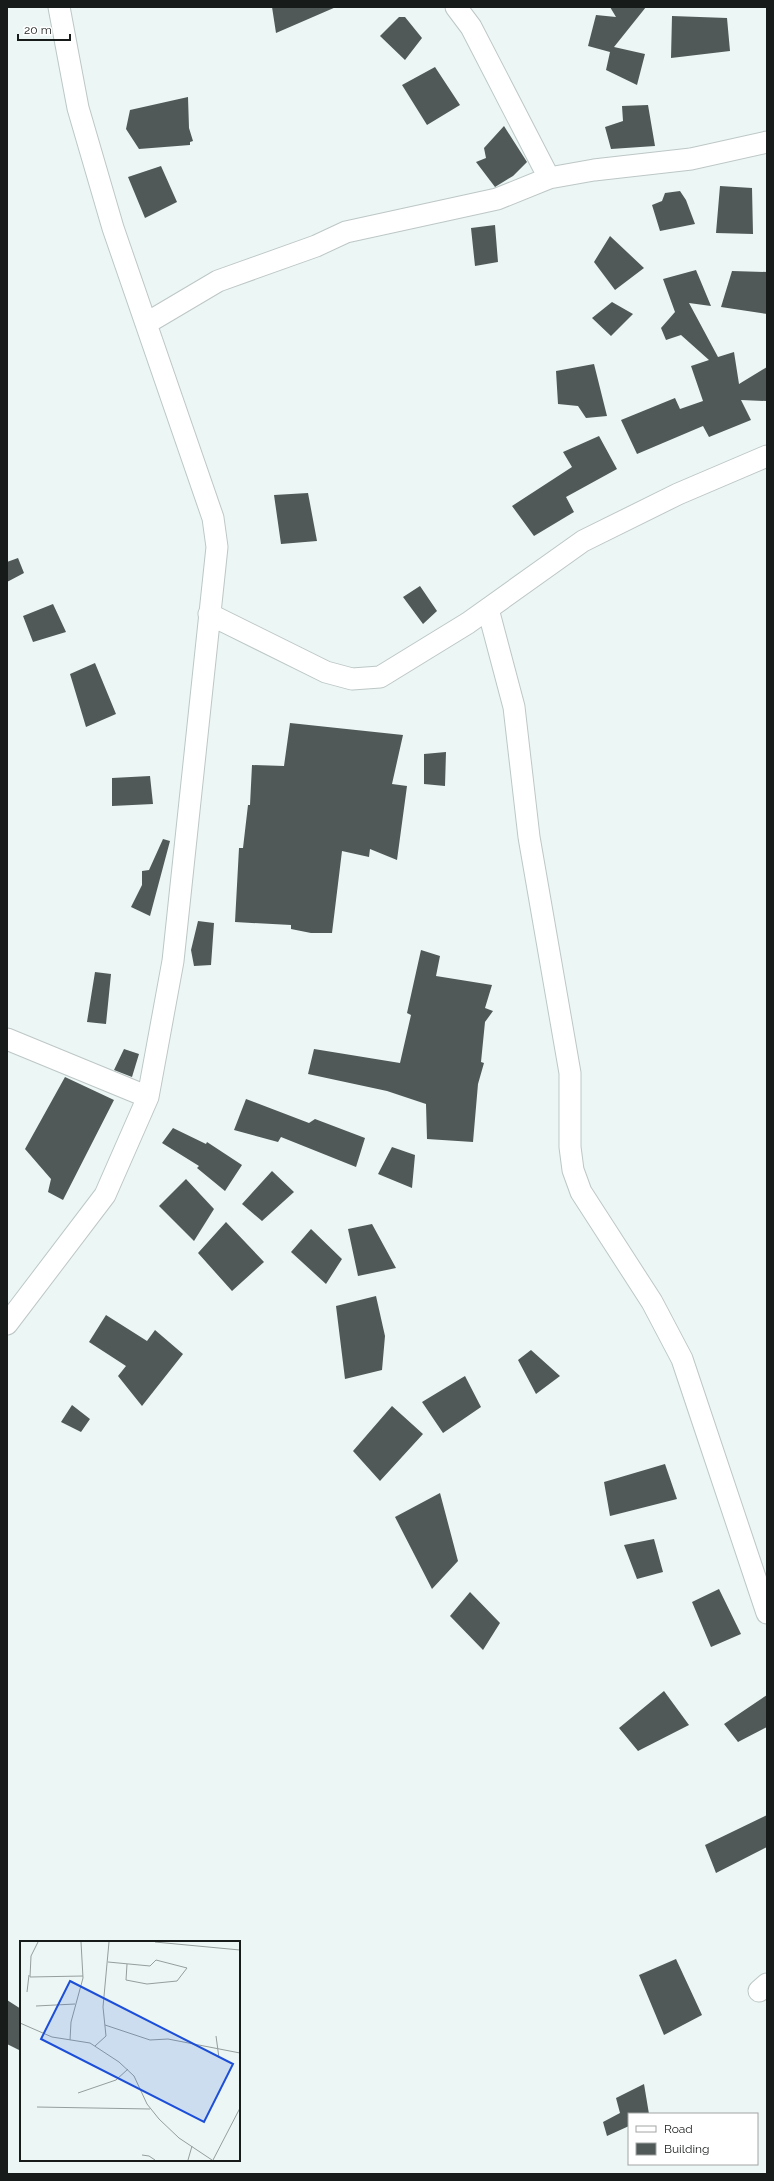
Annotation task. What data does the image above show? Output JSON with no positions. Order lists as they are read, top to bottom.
{
  "legend": ["Road", "Building"],
  "scale_bar": "20 m"
}
